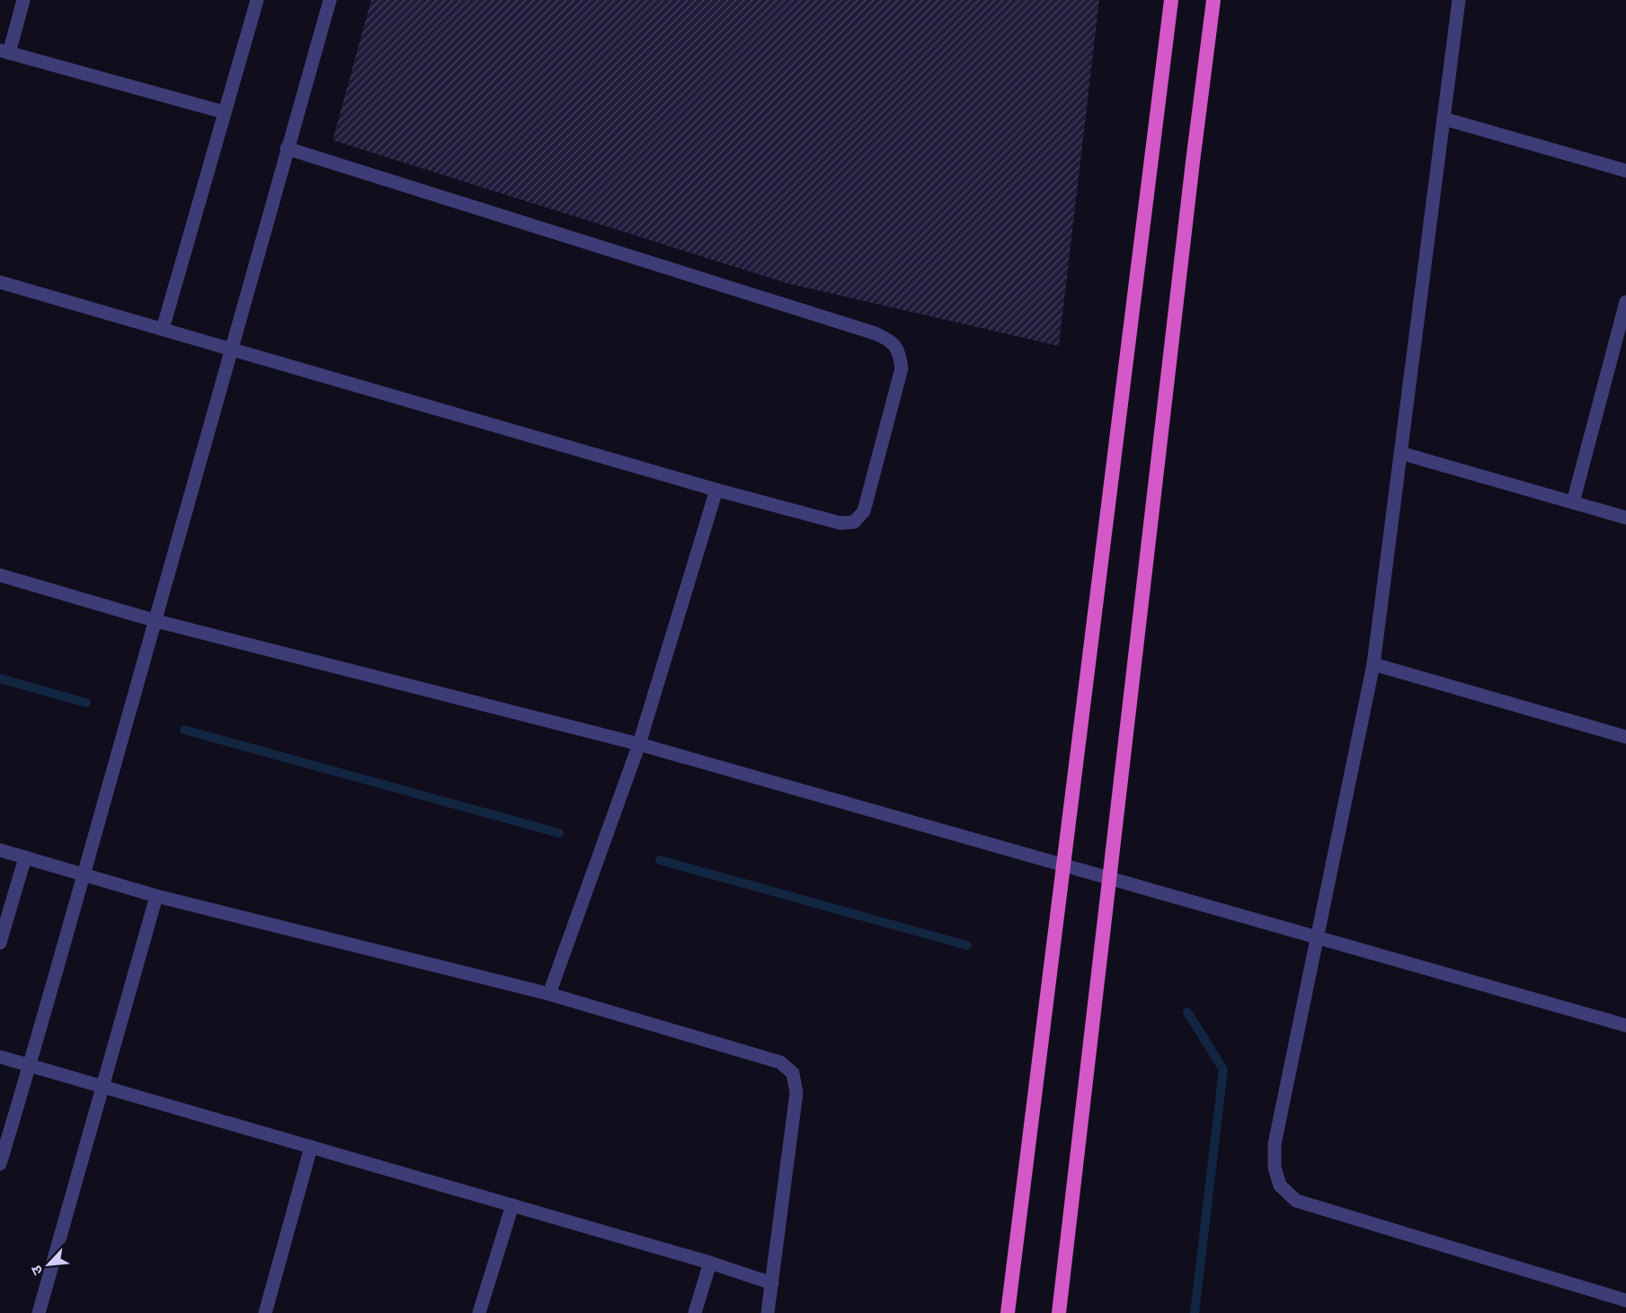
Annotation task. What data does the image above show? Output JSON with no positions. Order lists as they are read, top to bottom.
{
  "north": "bottom left"
}
